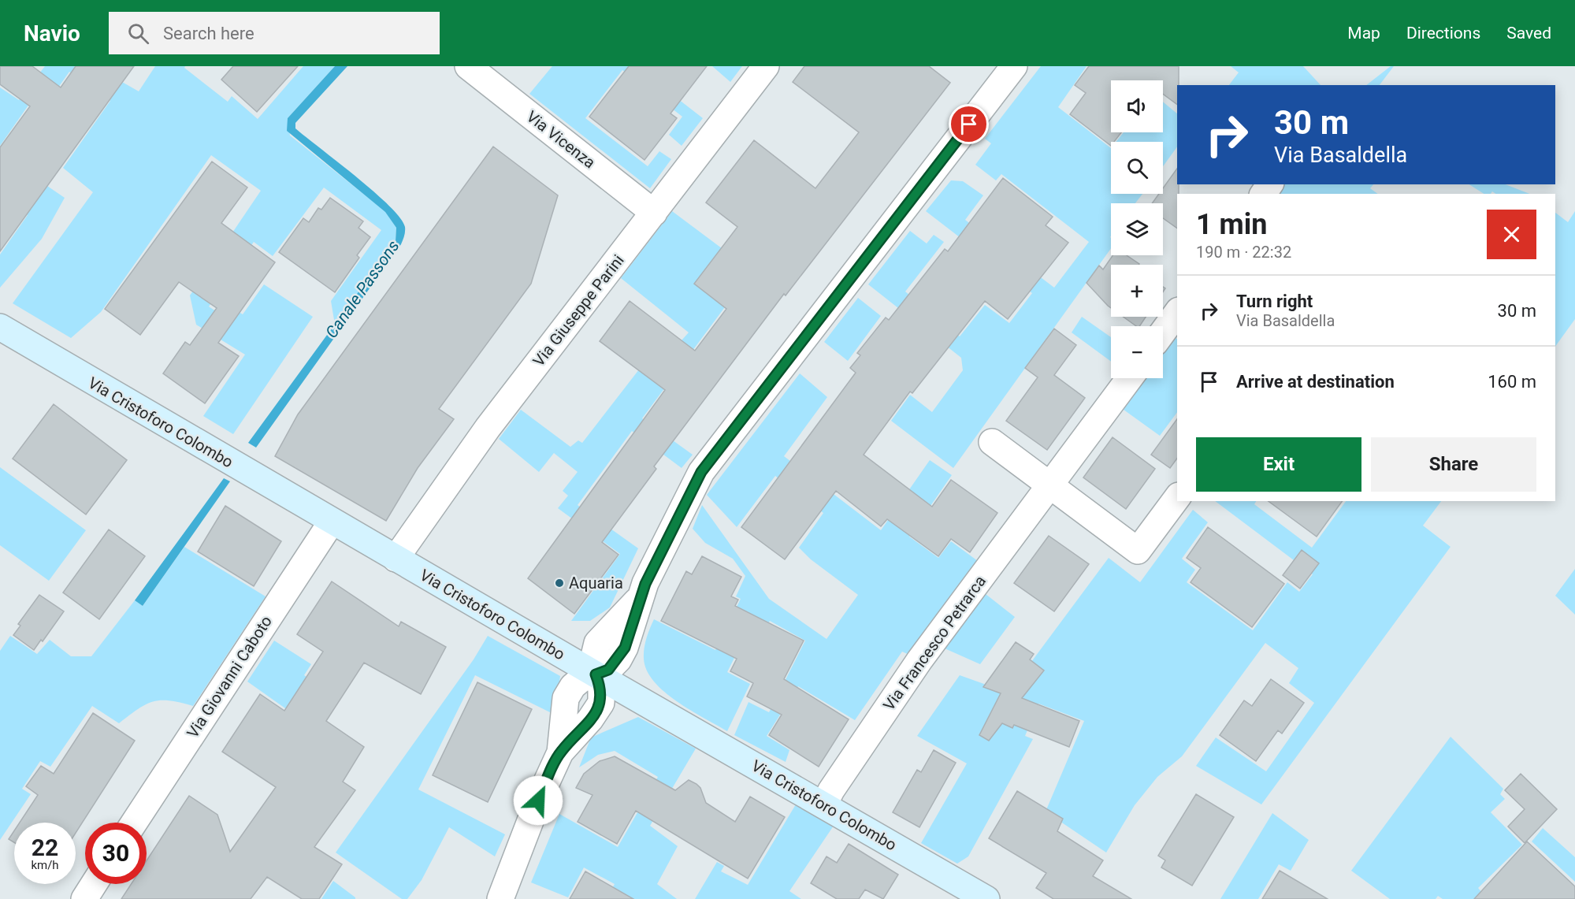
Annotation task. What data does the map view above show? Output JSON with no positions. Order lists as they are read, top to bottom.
{
  "streets": {
    "main road": ["Via Cristoforo Colombo"],
    "street": [
      "Via Vicenza",
      "Via Giuseppe Parini",
      "Via Francesco Petrarca",
      "Via Giovanni Caboto"
    ]
  },
  "crossings": [
    ["Via Vicenza", "Via Giuseppe Parini"],
    ["Via Giuseppe Parini", "Via Cristoforo Colombo"],
    ["Via Cristoforo Colombo", "Via Francesco Petrarca"],
    ["Via Cristoforo Colombo", "Via Giovanni Caboto"]
  ],
  "water": ["Canale Passons"],
  "places": ["Aquaria"],
  "page": {
    "header": "Navio",
    "search": "Search here",
    "nav": ["Map", "Directions", "Saved"],
    "map_buttons": ["+", "−"],
    "turn": ["30 m", "Via Basaldella"],
    "heading": ["1 min", "190 m · 22:32"],
    "list": [
      {
        "name": "Turn right",
        "note": "Via Basaldella",
        "value": "30 m"
      },
      {
        "name": "Arrive at destination",
        "value": "160 m"
      }
    ],
    "buttons": ["Exit", "Share"],
    "speed": "22 km/h",
    "limit": "30"
  }
}
